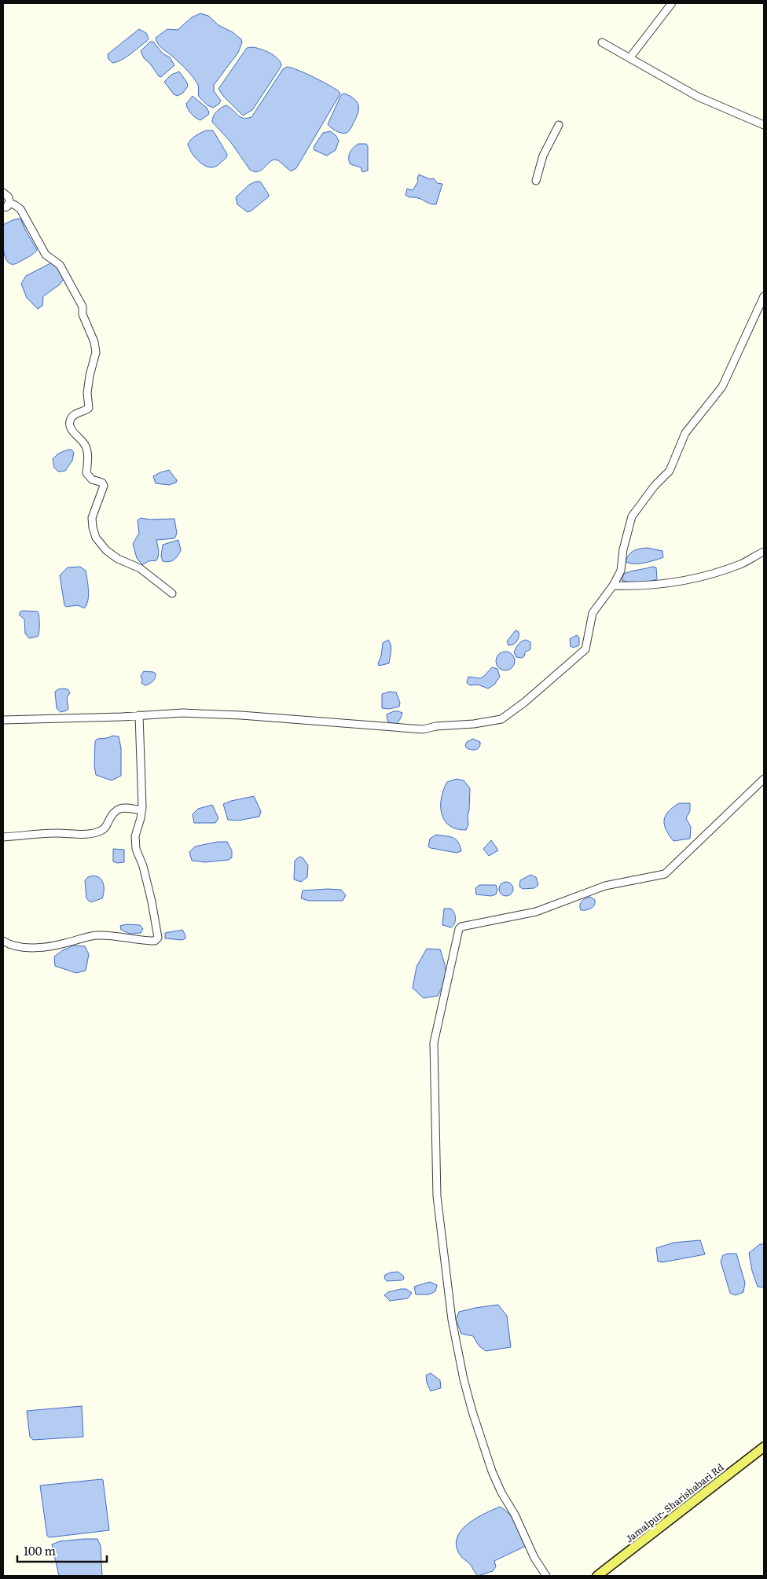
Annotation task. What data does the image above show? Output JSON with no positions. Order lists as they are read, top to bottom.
{
  "streets": {
    "main road": ["Jamalpur- Sharishabari Rd"]
  },
  "scale_bar": "100 m"
}
